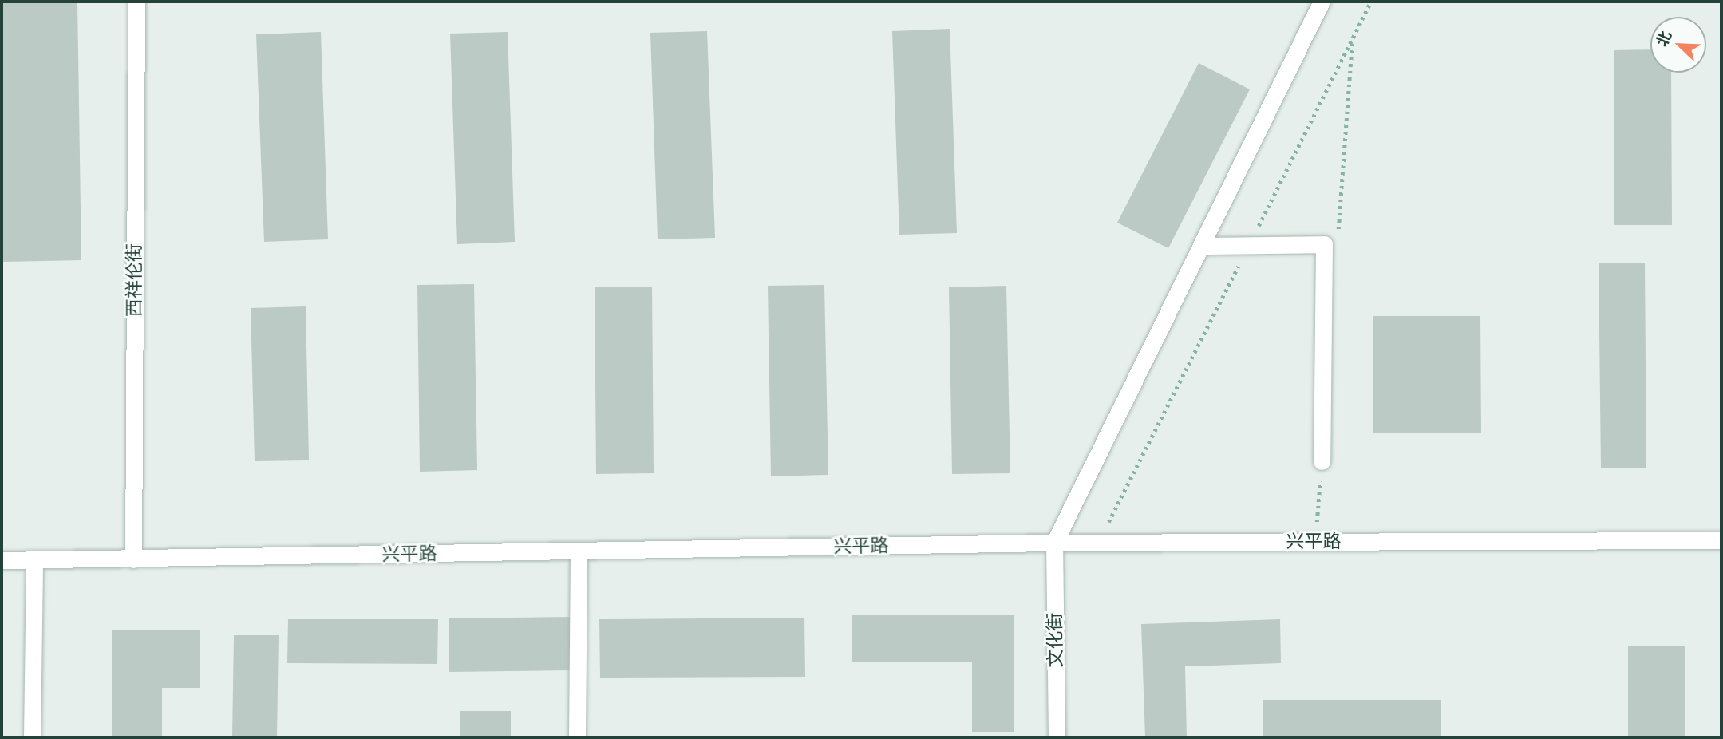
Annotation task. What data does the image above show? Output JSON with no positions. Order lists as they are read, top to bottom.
{
  "streets": {
    "street": ["西祥伦街", "兴平路", "文化街"]
  },
  "crossings": [
    ["西祥伦街", "兴平路"],
    ["兴平路", "文化街"]
  ],
  "north": "top left"
}
